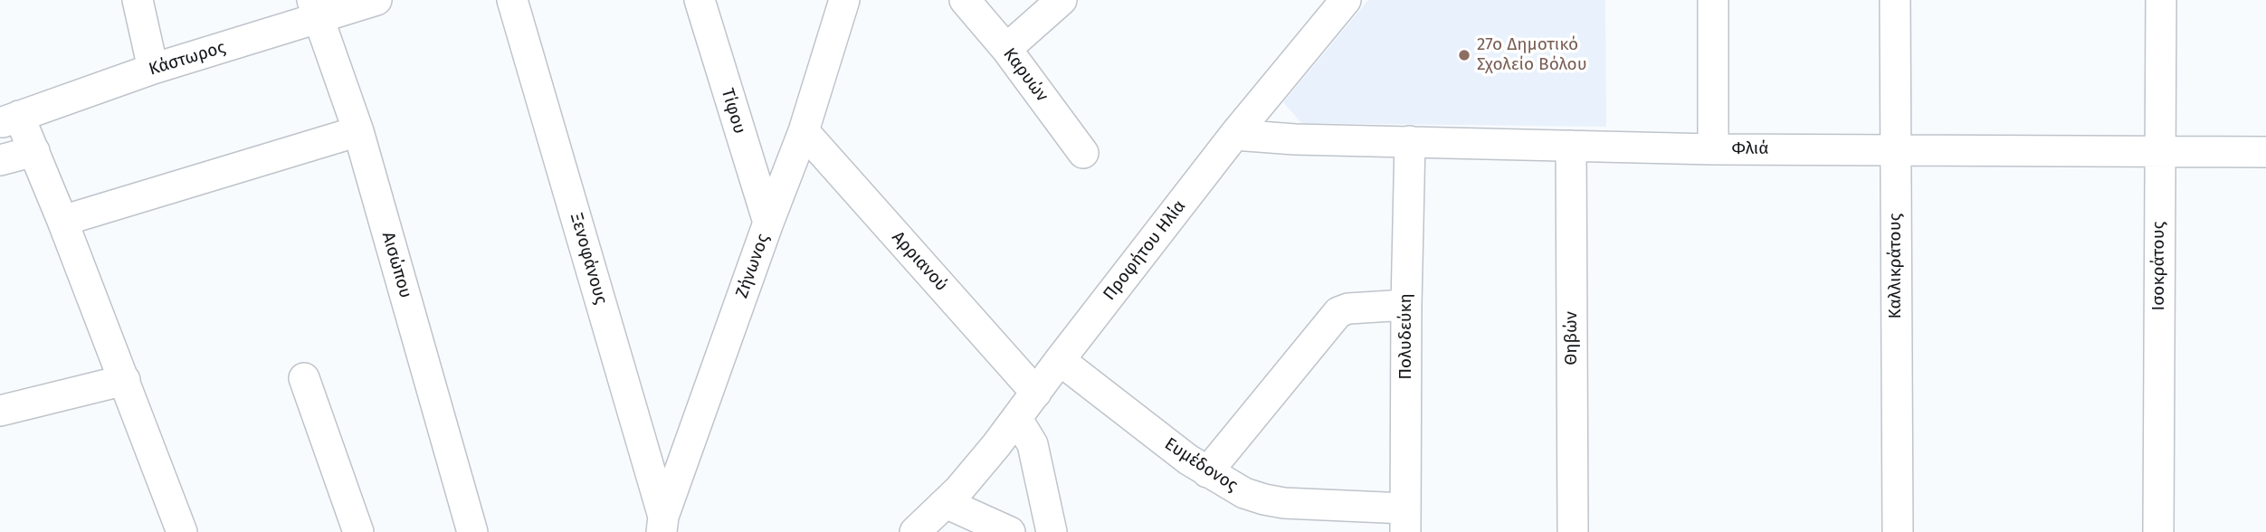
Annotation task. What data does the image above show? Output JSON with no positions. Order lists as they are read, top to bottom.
{
  "streets": {
    "street": [
      "Κάστωρος",
      "Καρυών",
      "Τίφου",
      "Φλιά",
      "Προφήτου Ηλία",
      "Ξενοφάνους",
      "Αρριανού",
      "Αισώπου",
      "Ζήνωνος",
      "Καλλικράτους",
      "Ισοκράτους",
      "Πολυδεύκη",
      "Θηβών",
      "Ευμέδονος"
    ]
  },
  "crossings": [
    ["Κάστωρος", "Αισώπου"],
    ["Τίφου", "Ζήνωνος"],
    ["Φλιά", "Προφήτου Ηλία"],
    ["Φλιά", "Καλλικράτους"],
    ["Φλιά", "Ισοκράτους"],
    ["Φλιά", "Πολυδεύκη"],
    ["Φλιά", "Θηβών"],
    ["Προφήτου Ηλία", "Αρριανού"],
    ["Προφήτου Ηλία", "Ευμέδονος"],
    ["Ξενοφάνους", "Ζήνωνος"],
    ["Αρριανού", "Ζήνωνος"],
    ["Πολυδεύκη", "Ευμέδονος"]
  ],
  "places": ["27ο Δημοτικό Σχολείο Βόλου"]
}
